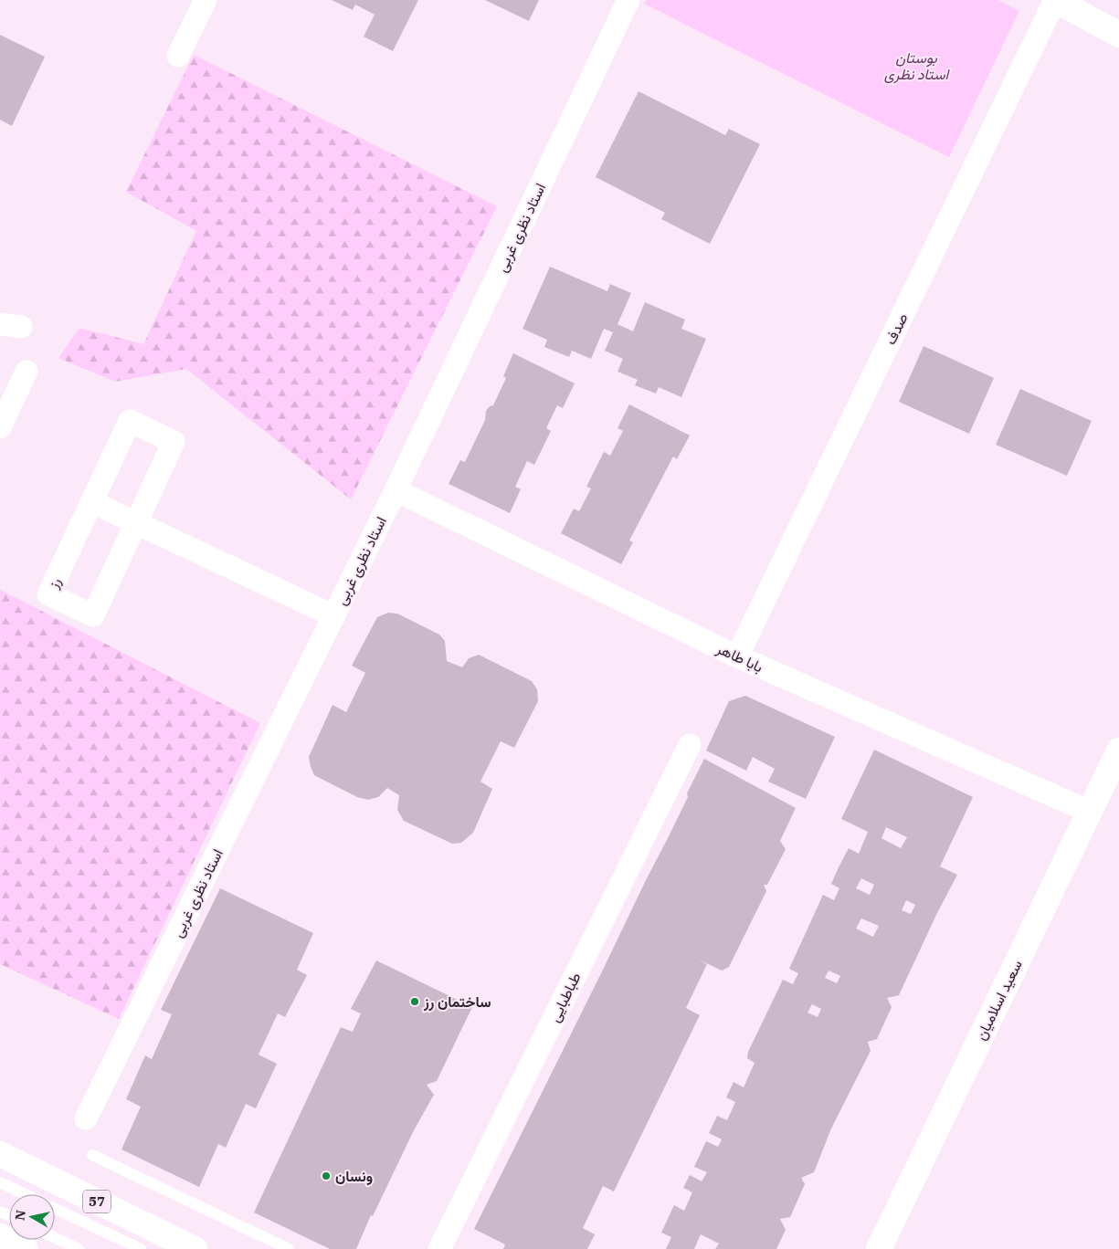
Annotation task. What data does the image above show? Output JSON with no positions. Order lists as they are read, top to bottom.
{
  "streets": {
    "main road": ["سعید اسلامیان", "57"],
    "street": [
      "استاد نظری غربی",
      "صدف",
      "رز",
      "بابا طاهر",
      "طباطبایی"
    ]
  },
  "crossings": [
    ["استاد نظری غربی", "بابا طاهر"],
    ["صدف", "بابا طاهر"],
    ["بابا طاهر", "سعید اسلامیان"]
  ],
  "parks": ["بوستان استاد نظری"],
  "places": ["ساختمان رز", "ونسان"],
  "north": "left"
}
